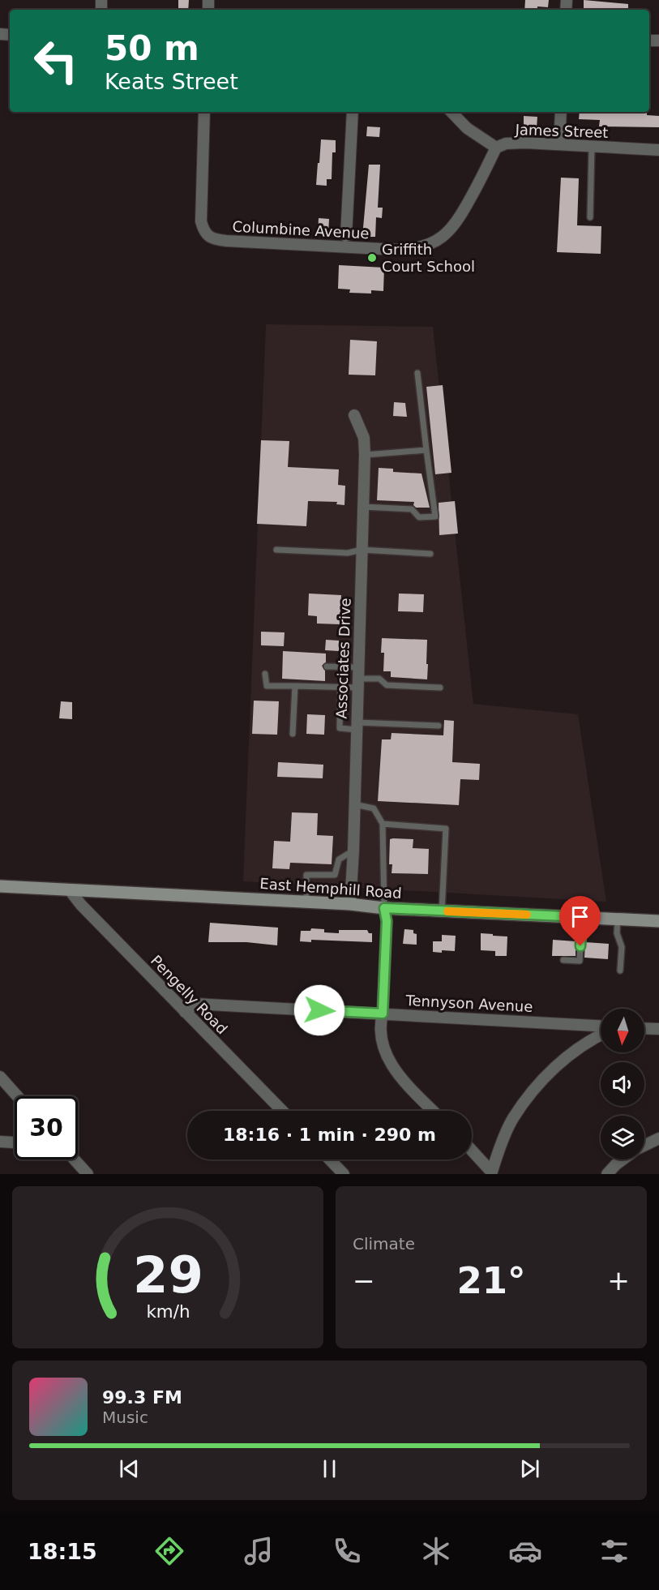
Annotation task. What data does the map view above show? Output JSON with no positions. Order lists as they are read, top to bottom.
{
  "streets": {
    "street": [
      "James Street",
      "Columbine Avenue",
      "Associates Drive",
      "East Hemphill Road",
      "Pengelly Road",
      "Tennyson Avenue"
    ]
  },
  "crossings": [
    ["James Street", "Columbine Avenue"],
    ["Associates Drive", "East Hemphill Road"],
    ["East Hemphill Road", "Pengelly Road"],
    ["Pengelly Road", "Tennyson Avenue"]
  ],
  "places": ["Griffith Court School"],
  "north": "bottom",
  "page": {
    "turn": ["50 m", "Keats Street"],
    "limit": "30",
    "trip": "18:16 · 1 min · 290 m",
    "tile": "Climate",
    "heat": ["−", "21°", "+"],
    "song": ["99.3 FM", "Music"],
    "tabs": "18:15",
    "gauge": ["29", "km/h"]
  }
}
